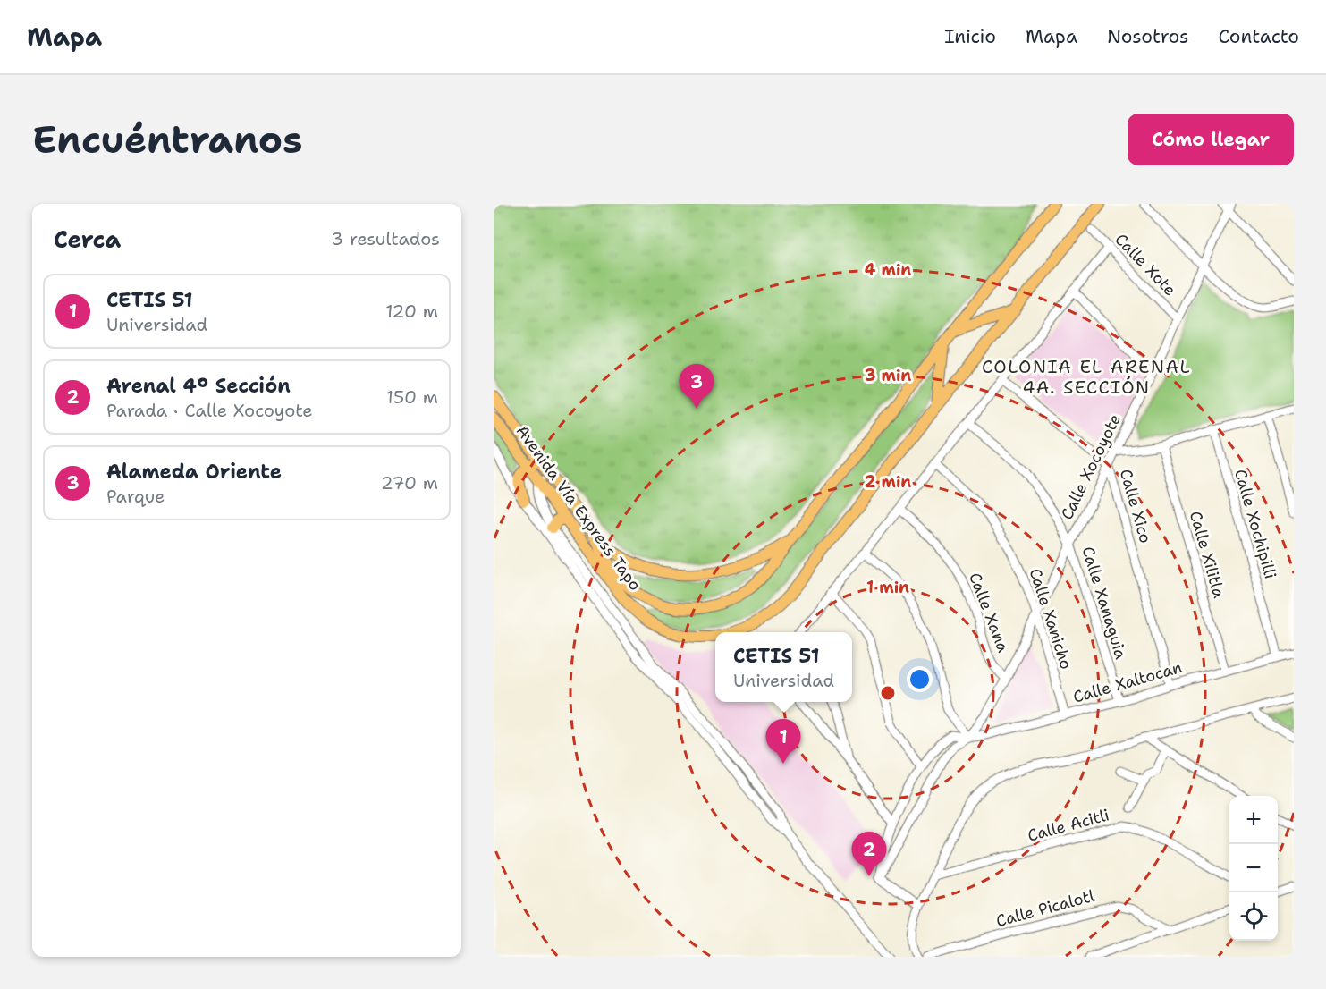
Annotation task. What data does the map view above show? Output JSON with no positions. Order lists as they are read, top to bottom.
{
  "streets": {
    "main road": ["Avenida Vía Express Tapo"],
    "street": [
      "Calle Xote",
      "Calle Xocoyote",
      "Calle Xico",
      "Calle Xochipilli",
      "Calle Xilitla",
      "Calle Xanaguia",
      "Calle Xana",
      "Calle Xanicho",
      "Calle Xaltocan",
      "Calle Acitli",
      "Calle Picalotl"
    ]
  },
  "crossings": [
    ["Calle Xote", "Calle Xocoyote"],
    ["Calle Xocoyote", "Calle Xico"],
    ["Calle Xocoyote", "Calle Xanaguia"],
    ["Calle Xocoyote", "Calle Xana"],
    ["Calle Xocoyote", "Calle Xanicho"],
    ["Calle Xocoyote", "Calle Xaltocan"],
    ["Calle Xico", "Calle Xaltocan"],
    ["Calle Xochipilli", "Calle Xaltocan"],
    ["Calle Xilitla", "Calle Xaltocan"],
    ["Calle Xanaguia", "Calle Xaltocan"],
    ["Calle Xanicho", "Calle Xaltocan"]
  ],
  "districts": ["COLONIA EL ARENAL 4A. SECCIÓN"],
  "page": {
    "header": "Mapa",
    "nav": [
      "Inicio",
      "Mapa",
      "Nosotros",
      "Contacto"
    ],
    "buttons": "Cómo llegar",
    "title": "Encuéntranos",
    "heading": ["Cerca", "3 resultados"],
    "list": [
      {
        "mark": "1",
        "name": "CETIS 51",
        "note": "Universidad",
        "value": "120 m"
      },
      {
        "mark": "2",
        "name": "Arenal 4° Sección",
        "note": "Parada · Calle Xocoyote",
        "value": "150 m"
      },
      {
        "mark": "3",
        "name": "Alameda Oriente",
        "note": "Parque",
        "value": "270 m"
      }
    ],
    "pins": ["3", "1", "2"],
    "popup": ["CETIS 51", "Universidad"],
    "map_buttons": ["+", "−"]
  },
  "rings": [
    "4 min",
    "3 min",
    "2 min",
    "1 min"
  ]
}
